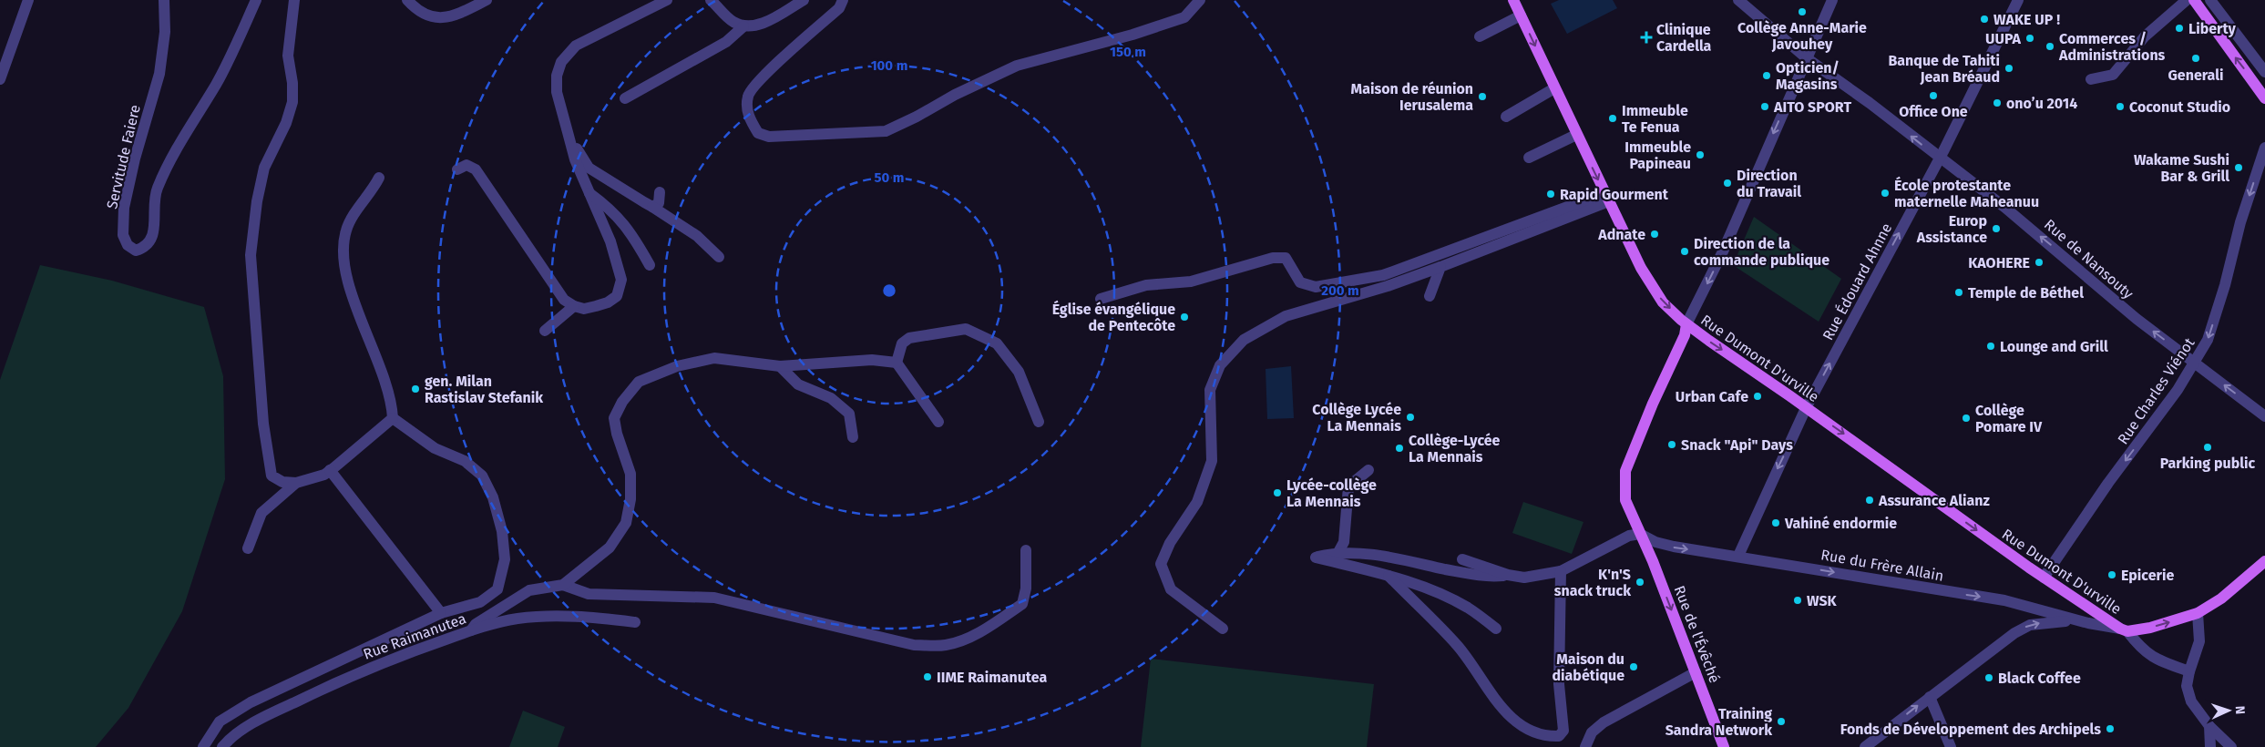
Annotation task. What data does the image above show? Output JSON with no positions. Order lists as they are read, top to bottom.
{
  "streets": {
    "main road": ["Rue Dumont D'urville", "Rue de l'Évêché"],
    "street": [
      "Servitude Faiere",
      "Rue de Nansouty",
      "Rue Édouard Ahnne",
      "Rue Charles Viénot",
      "Rue du Frère Allain",
      "Rue Raimanutea"
    ]
  },
  "crossings": [
    ["Rue de Nansouty", "Rue Édouard Ahnne"],
    ["Rue de Nansouty", "Rue Charles Viénot"],
    ["Rue Édouard Ahnne", "Rue Dumont D'urville"],
    ["Rue Édouard Ahnne", "Rue du Frère Allain"],
    ["Rue Dumont D'urville", "Rue Charles Viénot"],
    ["Rue Dumont D'urville", "Rue du Frère Allain"],
    ["Rue Dumont D'urville", "Rue de l'Évêché"],
    ["Rue du Frère Allain", "Rue de l'Évêché"]
  ],
  "one_way": [
    "Rue de Nansouty",
    "Rue Dumont D'urville",
    "Rue Charles Viénot",
    "Rue du Frère Allain"
  ],
  "places": {
    "other": [
      "Collège Anne-Marie Javouhey",
      "WAKE UP !",
      "Liberty",
      "UUPA",
      "Commerces / Administrations",
      "Generali",
      "Banque de Tahiti Jean Bréaud",
      "Opticien/ Magasins",
      "Office One",
      "Maison de réunion Ierusalema",
      "ono’u 2014",
      "AITO SPORT",
      "Coconut Studio",
      "Immeuble Te Fenua",
      "Immeuble Papineau",
      "Wakame Sushi Bar & Grill",
      "Direction du Travail",
      "École protestante maternelle Maheanuu",
      "Rapid Gourment",
      "Europ Assistance",
      "Adnate",
      "Direction de la commande publique",
      "KAOHERE",
      "Temple de Béthel",
      "Église évangélique de Pentecôte",
      "Lounge and Grill",
      "gen. Milan Rastislav Stefanik",
      "Urban Cafe",
      "Collège Lycée La Mennais",
      "Collège Pomare IV",
      "Snack \"Api\" Days",
      "Parking public",
      "Collège-Lycée La Mennais",
      "Lycée-collège La Mennais",
      "Assurance Alianz",
      "Vahiné endormie",
      "Epicerie",
      "K'n'S snack truck",
      "WSK",
      "Maison du diabétique",
      "IIME Raimanutea",
      "Black Coffee",
      "Training Sandra Network",
      "Fonds de Développement des Archipels"
    ],
    "health": ["Clinique Cardella"]
  },
  "north": "right",
  "rings": [
    "150 m",
    "100 m",
    "50 m",
    "200 m"
  ]
}
